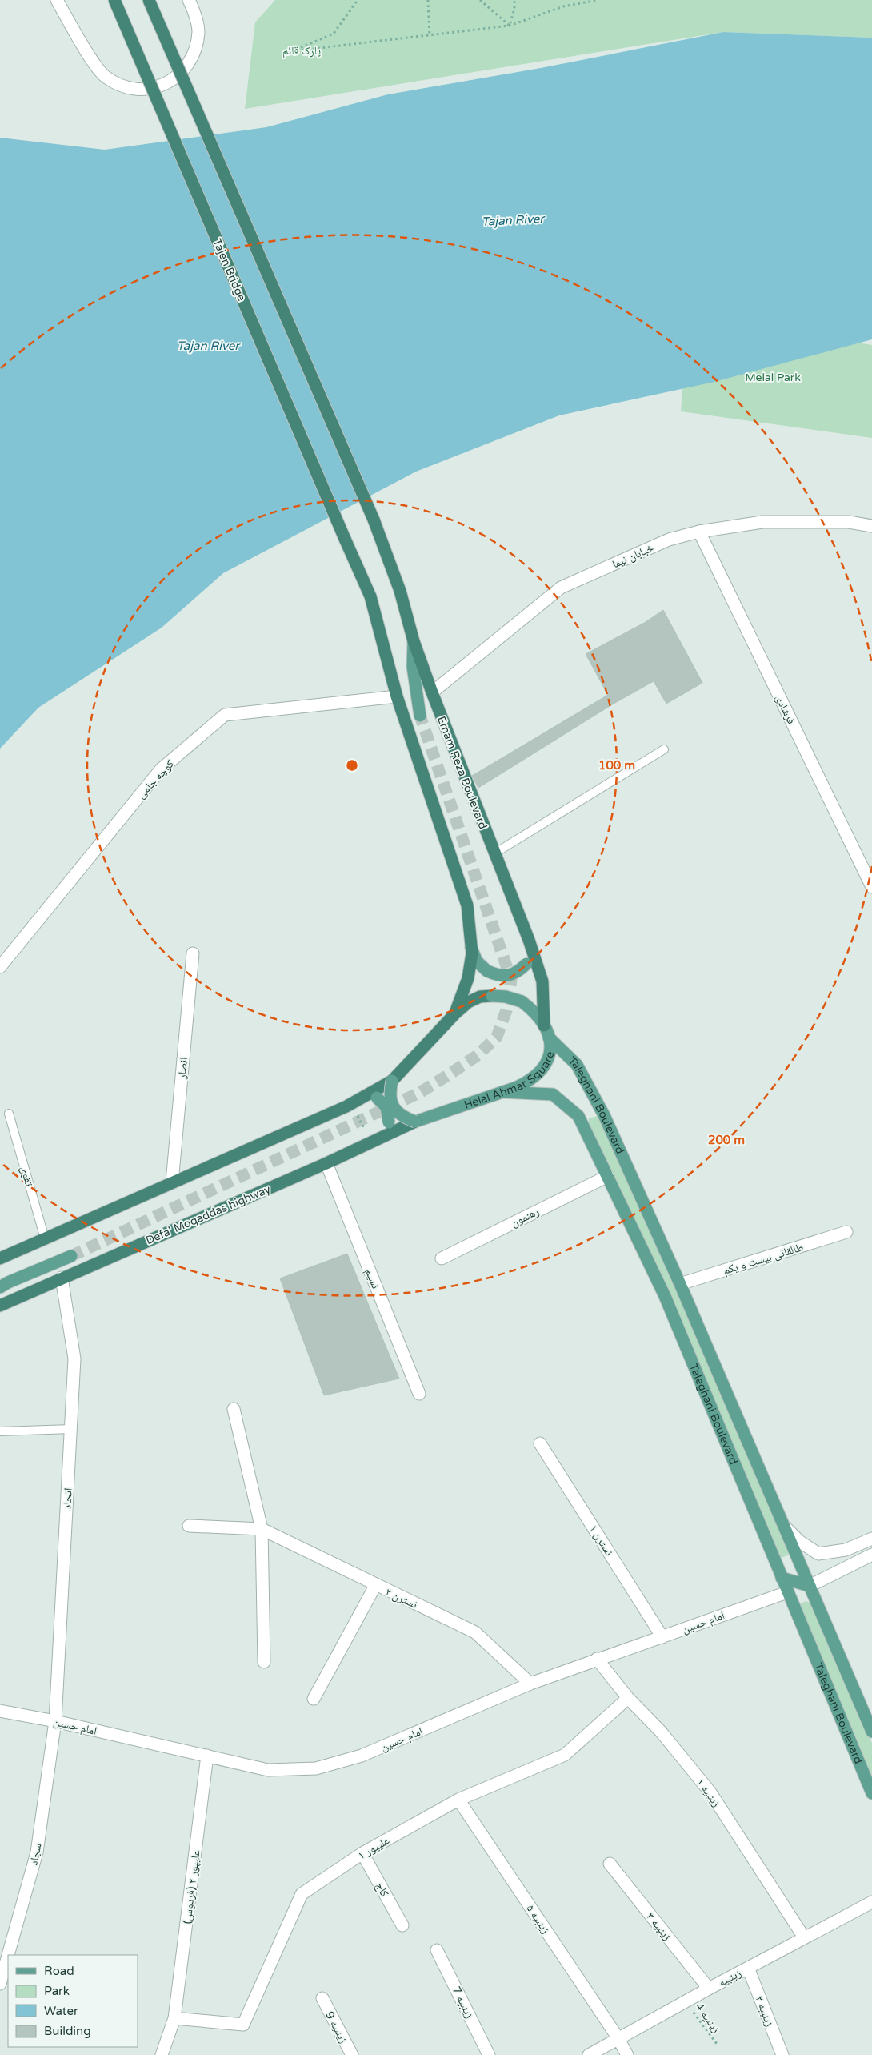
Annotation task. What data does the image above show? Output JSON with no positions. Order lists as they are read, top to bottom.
{
  "streets": {
    "highway": [
      "Tajen Bridge",
      "Emam Reza Boulevard",
      "Helal Ahmar Square",
      "Defa' Moqaddas highway"
    ],
    "main road": ["Taleghani Boulevard"],
    "street": [
      "خیابان نیما",
      "فرشادی",
      "کوچه جامی",
      "انصار",
      "رهنمون",
      "طالقانی بیست و یکم",
      "نسیم",
      "اتحاد",
      "نسترن ۱",
      "نسترن ۲",
      "امام حسین",
      "زینبیه ۱",
      "علیپور ۱",
      "سجاد",
      "علیپور ۲ (فردوس)",
      "کاج",
      "زینبیه ۵",
      "زینبیه ۳",
      "زینبیه",
      "زینبیه 7",
      "زینبیه ۲",
      "زینبیه 9"
    ],
    "lane": ["تقوی"],
    "path": ["زینبیه 4"]
  },
  "crossings": [
    ["Tajen Bridge", "کوچه جامی"],
    ["خیابان نیما", "فرشادی"],
    ["خیابان نیما", "Emam Reza Boulevard"],
    ["Emam Reza Boulevard", "Helal Ahmar Square"],
    ["Helal Ahmar Square", "Taleghani Boulevard"],
    ["Helal Ahmar Square", "Defa' Moqaddas highway"],
    ["Taleghani Boulevard", "رهنمون"],
    ["Taleghani Boulevard", "طالقانی بیست و یکم"],
    ["Taleghani Boulevard", "امام حسین"],
    ["Defa' Moqaddas highway", "نسیم"],
    ["Defa' Moqaddas highway", "اتحاد"],
    ["اتحاد", "امام حسین"],
    ["اتحاد", "سجاد"],
    ["نسترن ۱", "امام حسین"],
    ["نسترن ۲", "امام حسین"],
    ["امام حسین", "زینبیه ۱"],
    ["امام حسین", "سجاد"],
    ["امام حسین", "علیپور ۲ (فردوس)"],
    ["زینبیه ۱", "علیپور ۱"],
    ["زینبیه ۱", "زینبیه"],
    ["علیپور ۱", "علیپور ۲ (فردوس)"],
    ["علیپور ۱", "کاج"],
    ["علیپور ۱", "زینبیه ۵"],
    ["زینبیه ۵", "زینبیه"],
    ["زینبیه ۳", "زینبیه"],
    ["زینبیه", "زینبیه ۲"],
    ["زینبیه", "زینبیه 4"]
  ],
  "water": ["Tajan River"],
  "parks": ["پارک قائم", "Melal Park"],
  "legend": [
    "Road",
    "Park",
    "Water",
    "Building"
  ],
  "rings": ["100 m", "200 m"]
}
